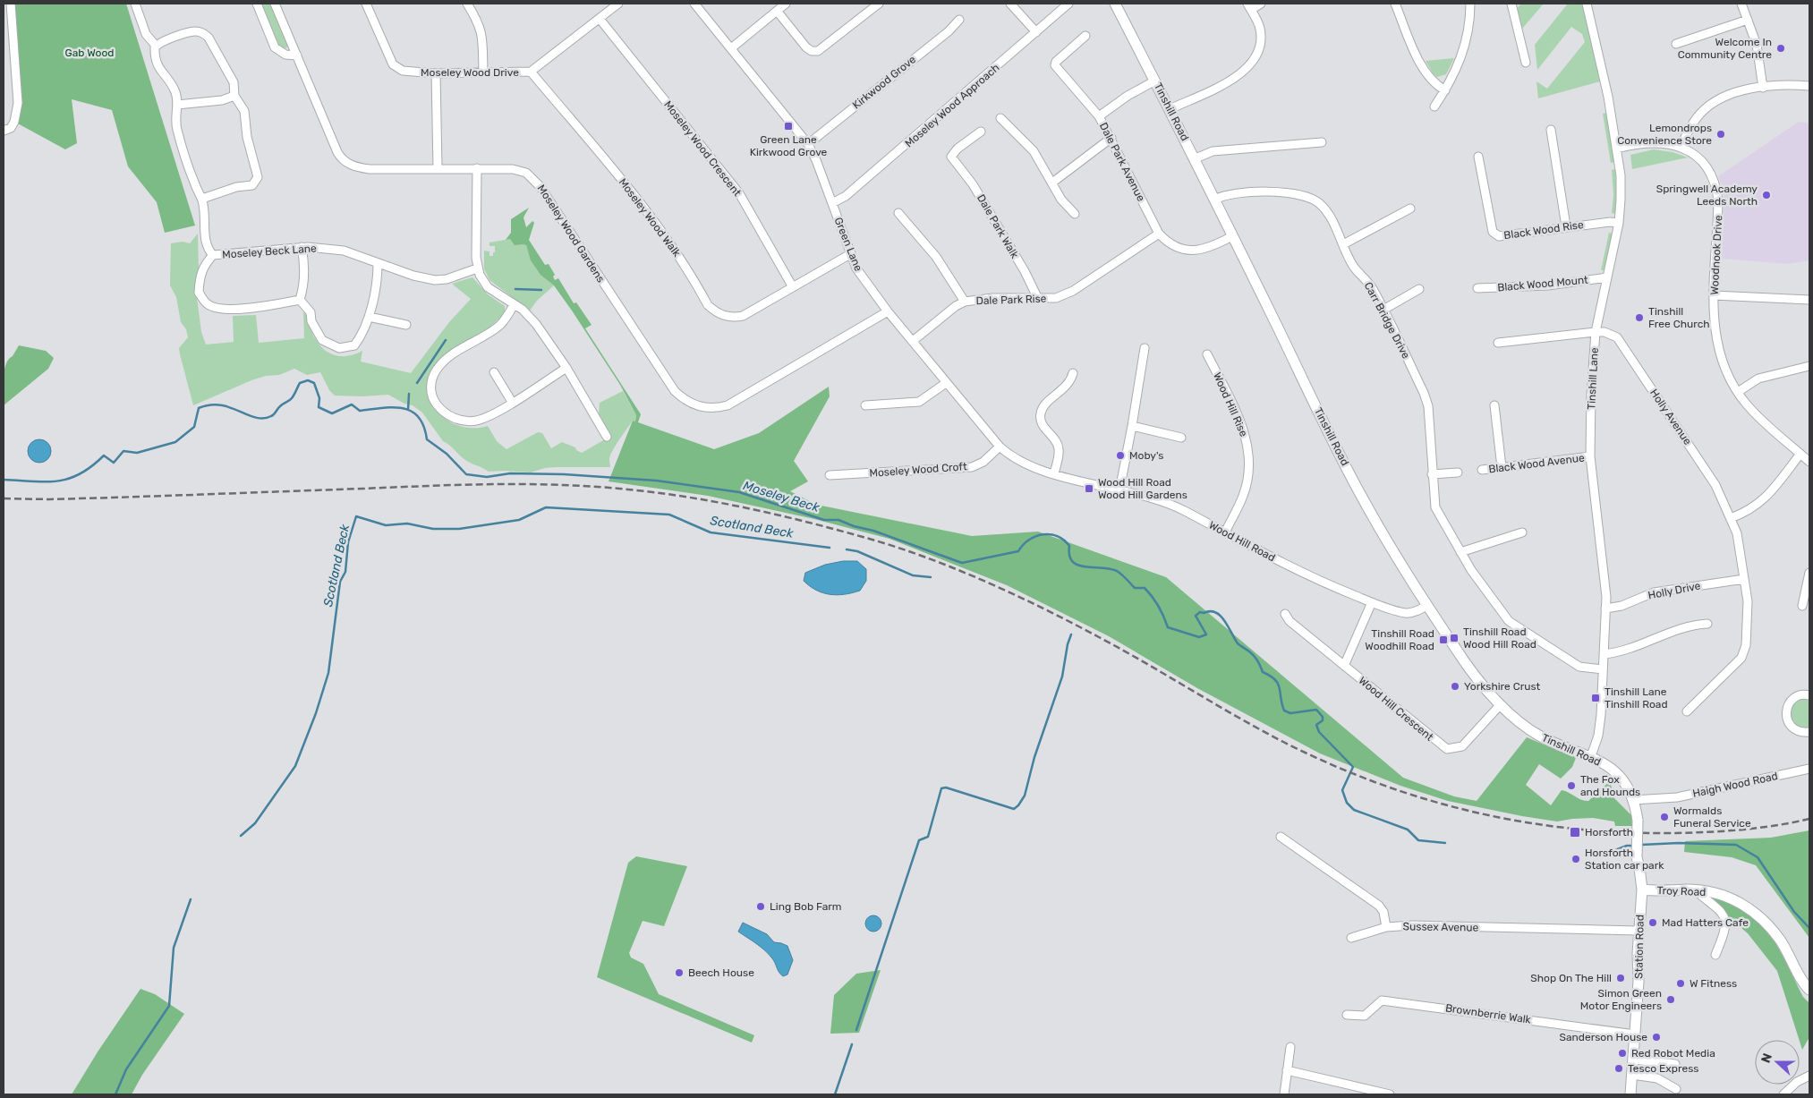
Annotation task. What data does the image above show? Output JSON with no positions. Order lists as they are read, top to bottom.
{
  "streets": {
    "street": [
      "Moseley Wood Drive",
      "Kirkwood Grove",
      "Moseley Wood Approach",
      "Tinshill Road",
      "Moseley Wood Crescent",
      "Dale Park Avenue",
      "Moseley Wood Walk",
      "Dale Park Walk",
      "Black Wood Rise",
      "Moseley Wood Gardens",
      "Green Lane",
      "Moseley Beck Lane",
      "Woodnook Drive",
      "Black Wood Mount",
      "Dale Park Rise",
      "Carr Bridge Drive",
      "Tinshill Lane",
      "Wood Hill Rise",
      "Holly Avenue",
      "Black Wood Avenue",
      "Moseley Wood Croft",
      "Wood Hill Road",
      "Holly Drive",
      "Wood Hill Crescent",
      "Haigh Wood Road",
      "Troy Road",
      "Sussex Avenue",
      "Station Road",
      "Brownberrie Walk"
    ]
  },
  "crossings": [
    ["Moseley Wood Drive", "Moseley Wood Crescent"],
    ["Moseley Wood Drive", "Moseley Wood Walk"],
    ["Kirkwood Grove", "Green Lane"],
    ["Moseley Wood Approach", "Green Lane"],
    ["Tinshill Road", "Dale Park Avenue"],
    ["Tinshill Road", "Carr Bridge Drive"],
    ["Tinshill Road", "Tinshill Lane"],
    ["Tinshill Road", "Wood Hill Road"],
    ["Tinshill Road", "Wood Hill Crescent"],
    ["Tinshill Road", "Haigh Wood Road"],
    ["Tinshill Road", "Station Road"],
    ["Moseley Wood Crescent", "Moseley Wood Walk"],
    ["Dale Park Avenue", "Dale Park Rise"],
    ["Moseley Wood Walk", "Green Lane"],
    ["Dale Park Walk", "Dale Park Rise"],
    ["Black Wood Rise", "Tinshill Lane"],
    ["Moseley Wood Gardens", "Green Lane"],
    ["Green Lane", "Dale Park Rise"],
    ["Green Lane", "Moseley Wood Croft"],
    ["Green Lane", "Wood Hill Road"],
    ["Woodnook Drive", "Tinshill Lane"],
    ["Black Wood Mount", "Tinshill Lane"],
    ["Carr Bridge Drive", "Tinshill Lane"],
    ["Tinshill Lane", "Holly Avenue"],
    ["Tinshill Lane", "Black Wood Avenue"],
    ["Tinshill Lane", "Holly Drive"],
    ["Wood Hill Rise", "Wood Hill Road"],
    ["Holly Avenue", "Holly Drive"],
    ["Haigh Wood Road", "Station Road"],
    ["Troy Road", "Station Road"],
    ["Sussex Avenue", "Station Road"],
    ["Station Road", "Brownberrie Walk"]
  ],
  "water": ["Moseley Beck", "Scotland Beck"],
  "parks": ["Gab Wood"],
  "places": {
    "other": [
      "Welcome In Community Centre",
      "Lemondrops Convenience Store",
      "Springwell Academy Leeds North",
      "Tinshill Free Church",
      "Moby's",
      "Yorkshire Crust",
      "The Fox and Hounds",
      "Wormalds Funeral Service",
      "Horsforth Station car park",
      "Ling Bob Farm",
      "Mad Hatters Cafe",
      "Beech House",
      "Shop On The Hill",
      "W Fitness",
      "Simon Green Motor Engineers",
      "Sanderson House",
      "Red Robot Media",
      "Tesco Express"
    ],
    "transit": [
      "Green Lane Kirkwood Grove",
      "Wood Hill Road Wood Hill Gardens",
      "Tinshill Road Wood Hill Road",
      "Tinshill Road Woodhill Road",
      "Tinshill Lane Tinshill Road",
      "Horsforth"
    ]
  },
  "north": "left"
}
